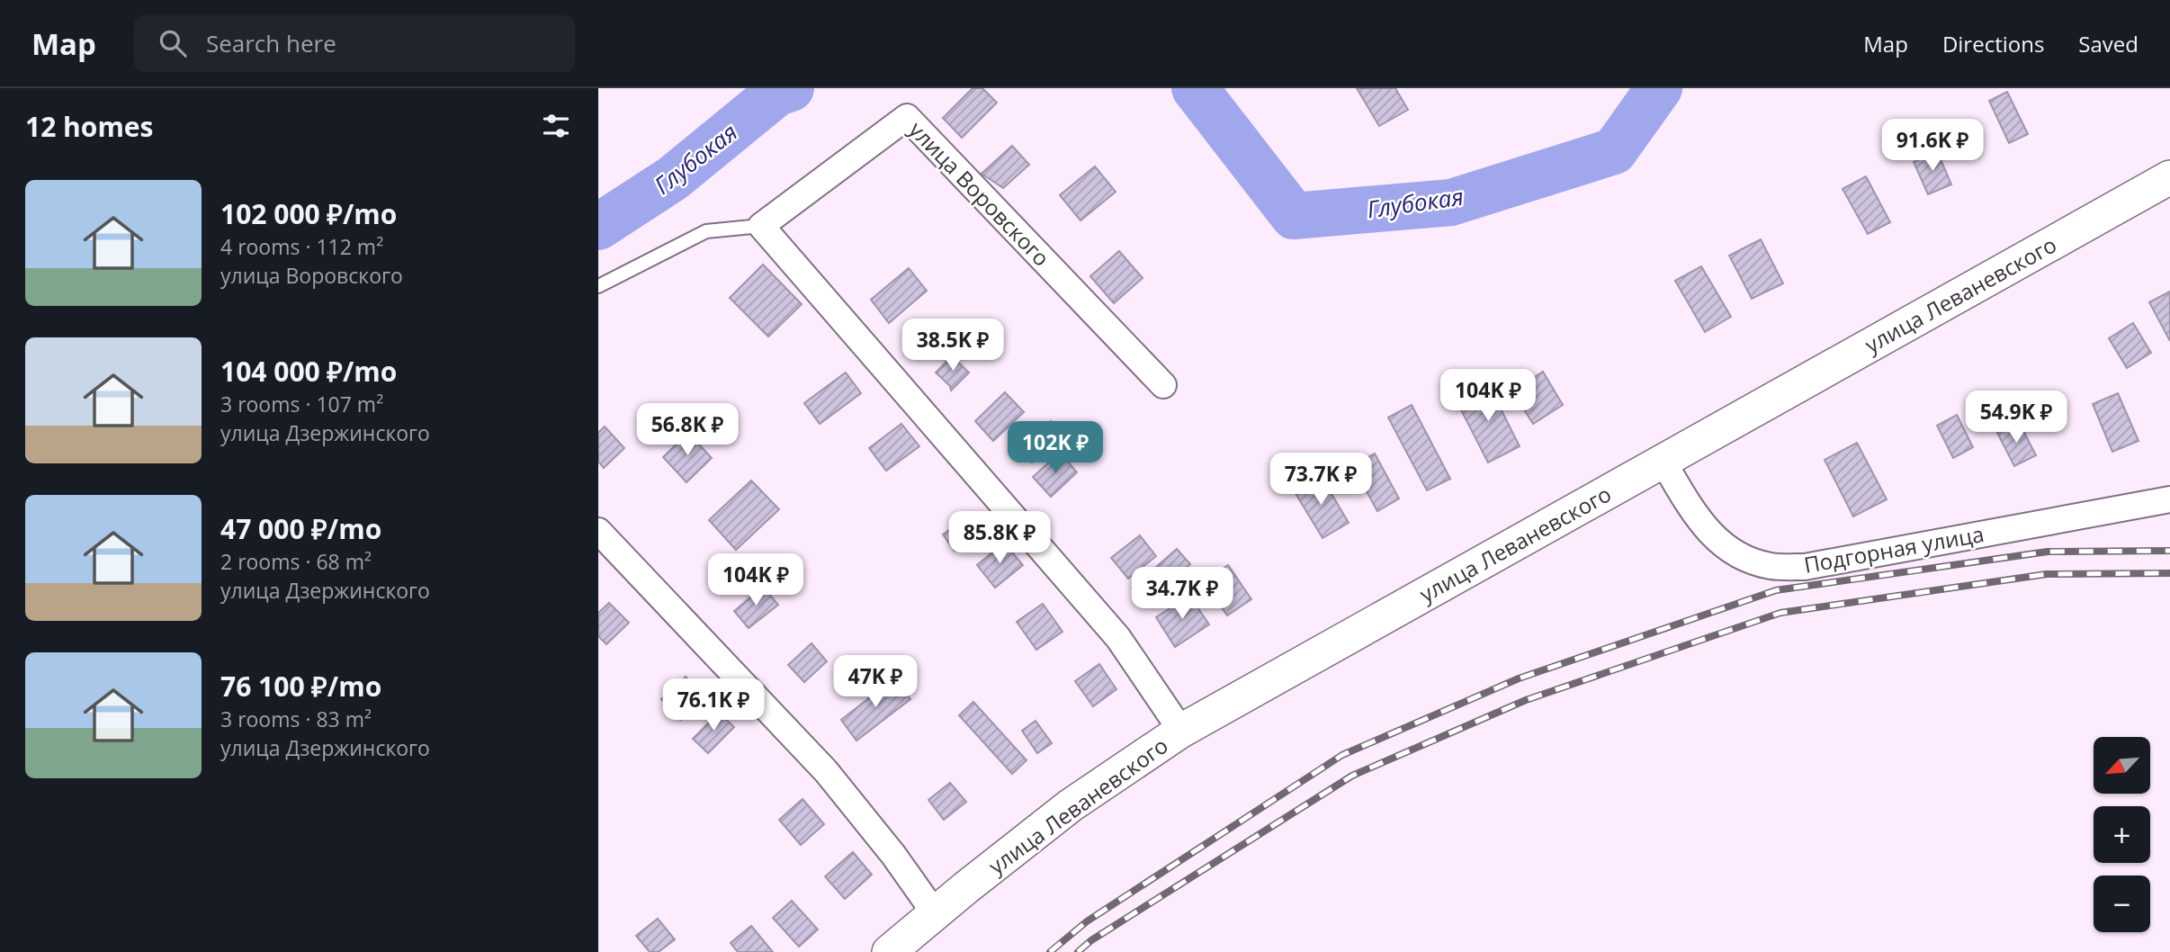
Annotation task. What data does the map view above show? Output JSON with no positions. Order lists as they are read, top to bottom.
{
  "streets": {
    "street": ["улица Воровского", "улица Леваневского", "Подгорная улица"]
  },
  "crossings": [
    ["улица Леваневского", "Подгорная улица"]
  ],
  "water": ["Глубокая"],
  "north": "bottom left",
  "page": {
    "header": "Map",
    "search": "Search here",
    "nav": ["Map", "Directions", "Saved"],
    "heading": "12 homes",
    "price": [
      "91.6K ₽",
      "38.5K ₽",
      "104K ₽",
      "54.9K ₽",
      "56.8K ₽",
      "102K ₽",
      "73.7K ₽",
      "85.8K ₽",
      "104K ₽",
      "34.7K ₽",
      "47K ₽",
      "76.1K ₽"
    ],
    "list": [
      {
        "name": "102 000 ₽/mo",
        "note": "4 rooms · 112 m² · улица Воровского"
      },
      {
        "name": "104 000 ₽/mo",
        "note": "3 rooms · 107 m² · улица Дзержинского"
      },
      {
        "name": "47 000 ₽/mo",
        "note": "2 rooms · 68 m² · улица Дзержинского"
      },
      {
        "name": "76 100 ₽/mo",
        "note": "3 rooms · 83 m² · улица Дзержинского"
      }
    ],
    "map_buttons": ["+", "−"]
  }
}
